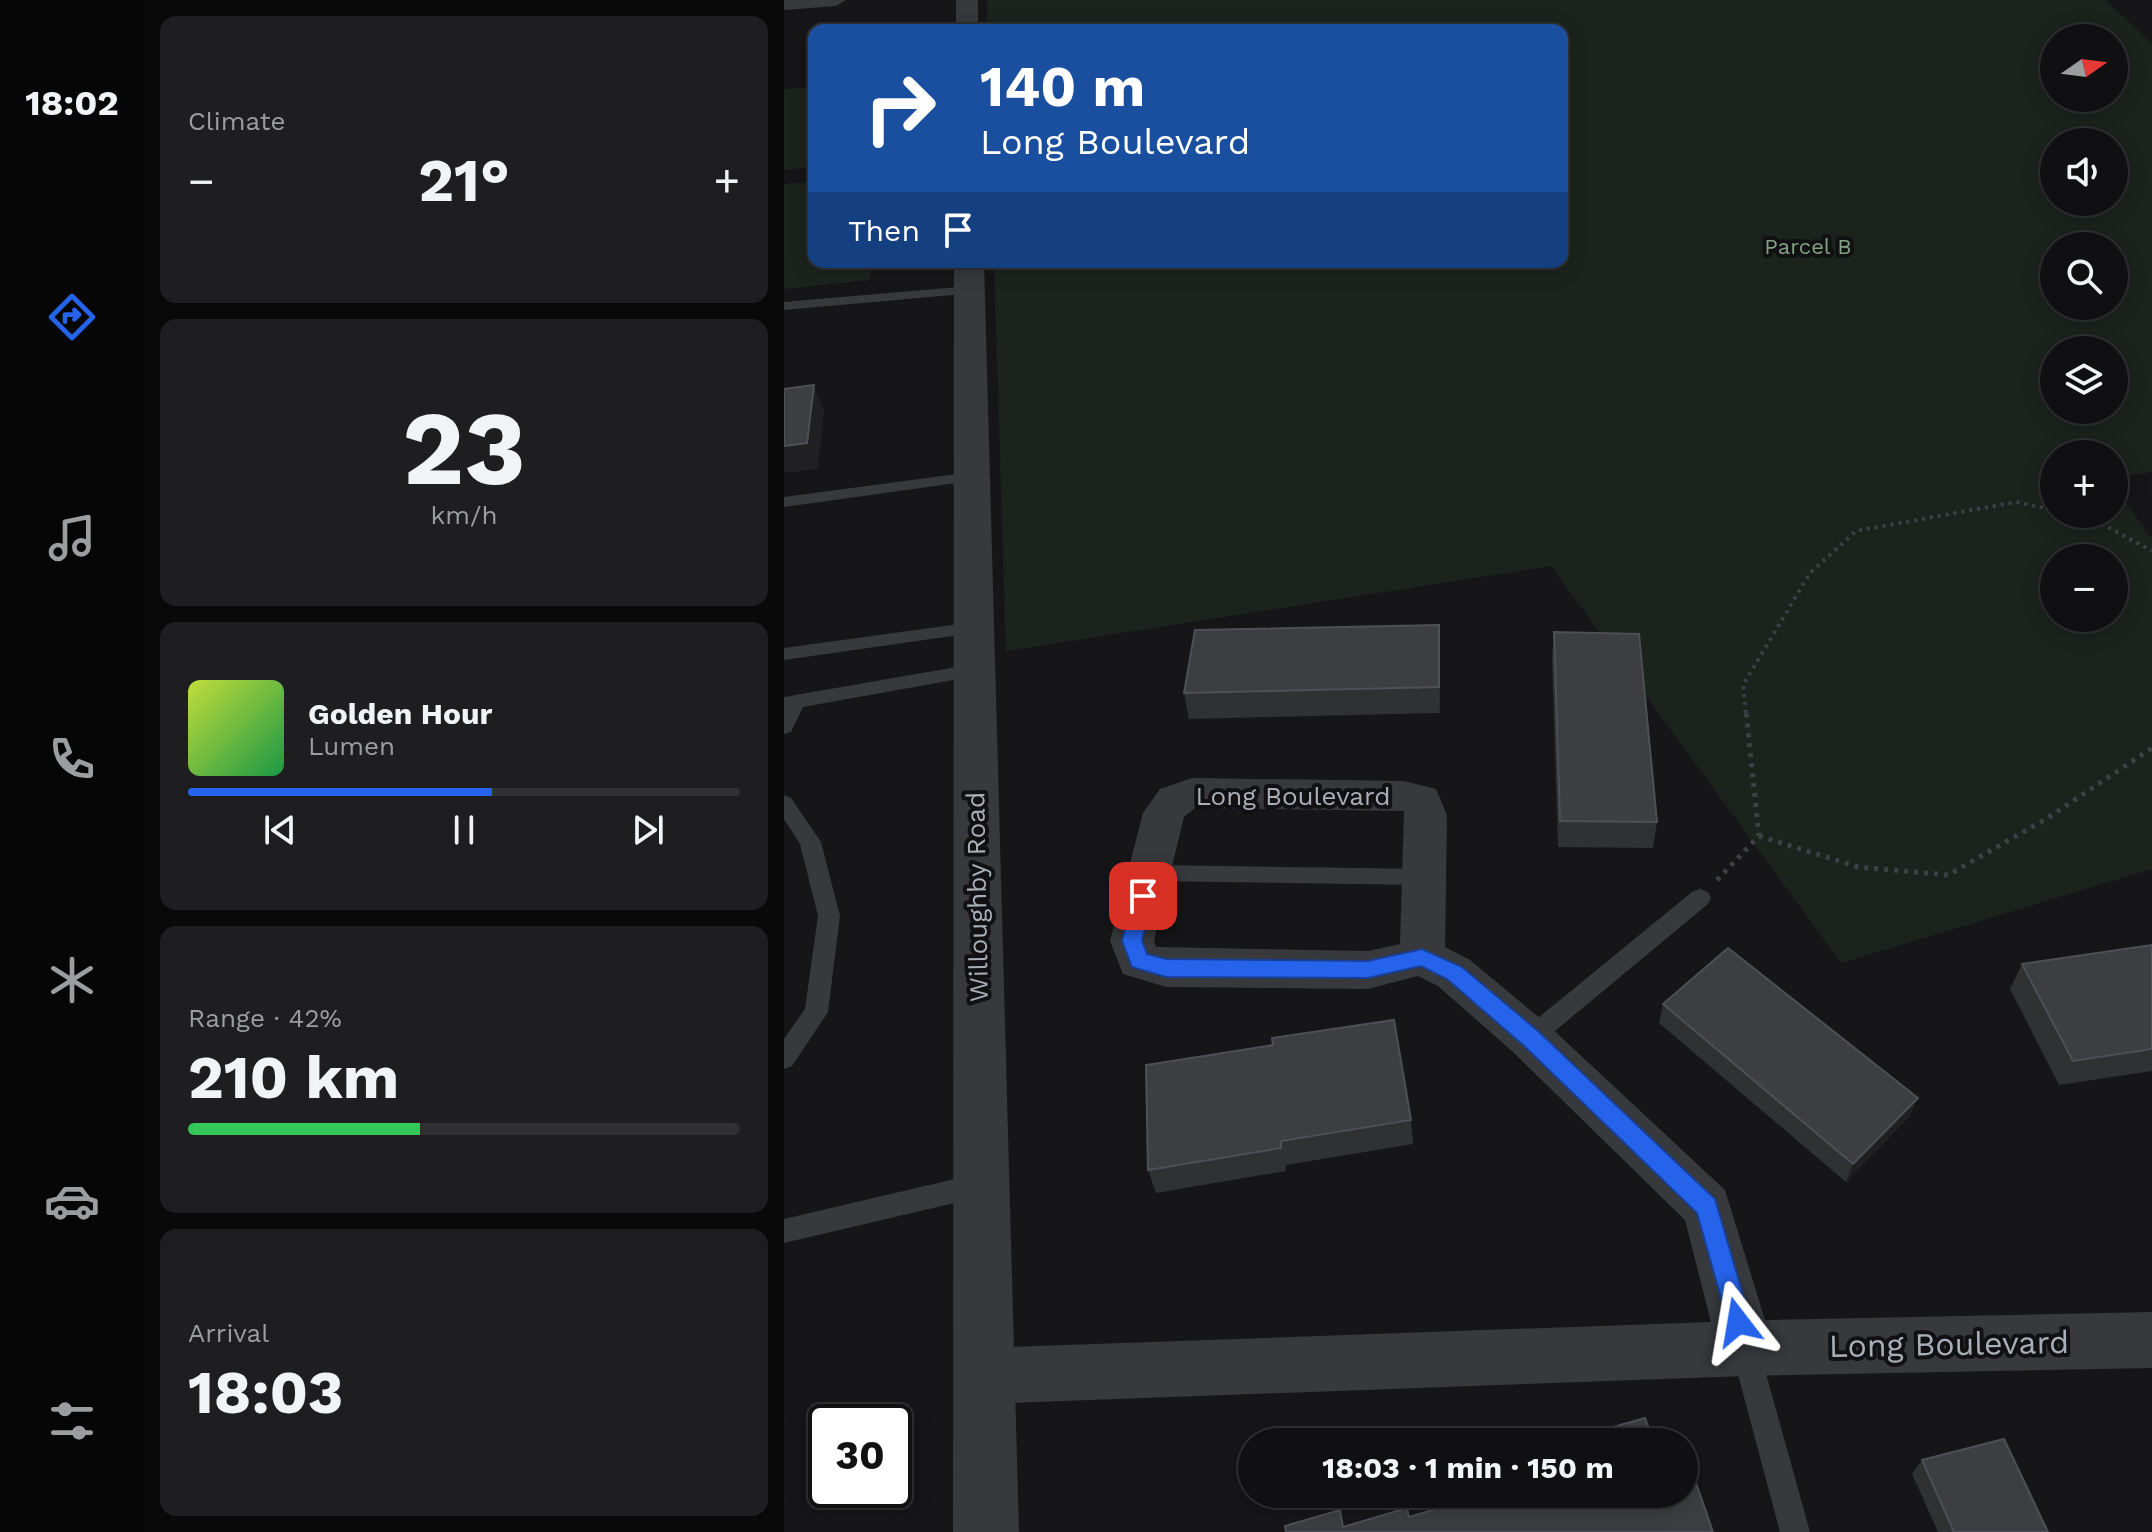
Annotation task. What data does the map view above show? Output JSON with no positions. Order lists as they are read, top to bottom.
{
  "streets": {
    "street": ["Long Boulevard", "Willoughby Road"]
  },
  "crossings": [
    ["Long Boulevard", "Willoughby Road"]
  ],
  "parks": ["Parcel B"],
  "north": "right",
  "page": {
    "tabs": "18:02",
    "tile": [
      "Climate",
      ["23", "km/h"],
      ["Range · 42%", "210 km"],
      ["Arrival", "18:03"]
    ],
    "map_buttons": ["+", "−"],
    "turn": ["140 m", "Long Boulevard"],
    "heat": ["−", "21°", "+"],
    "then": "Then",
    "song": ["Golden Hour", "Lumen"],
    "limit": "30",
    "trip": "18:03 · 1 min · 150 m"
  }
}
